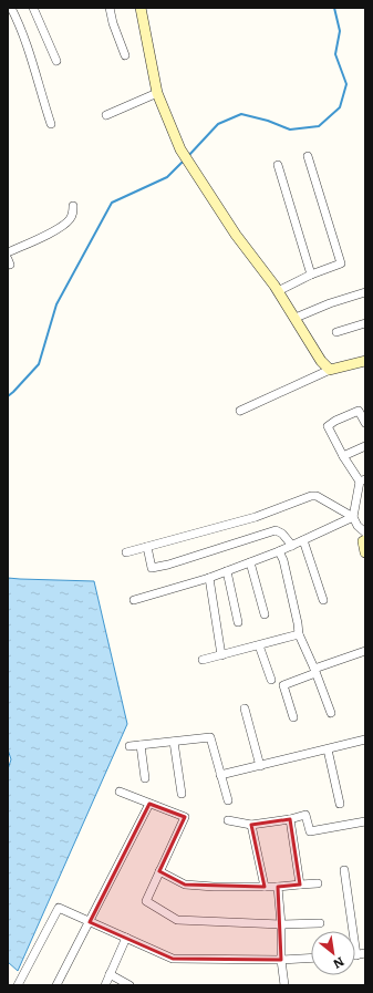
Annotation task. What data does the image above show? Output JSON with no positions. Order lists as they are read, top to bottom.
{
  "north": "bottom right"
}
